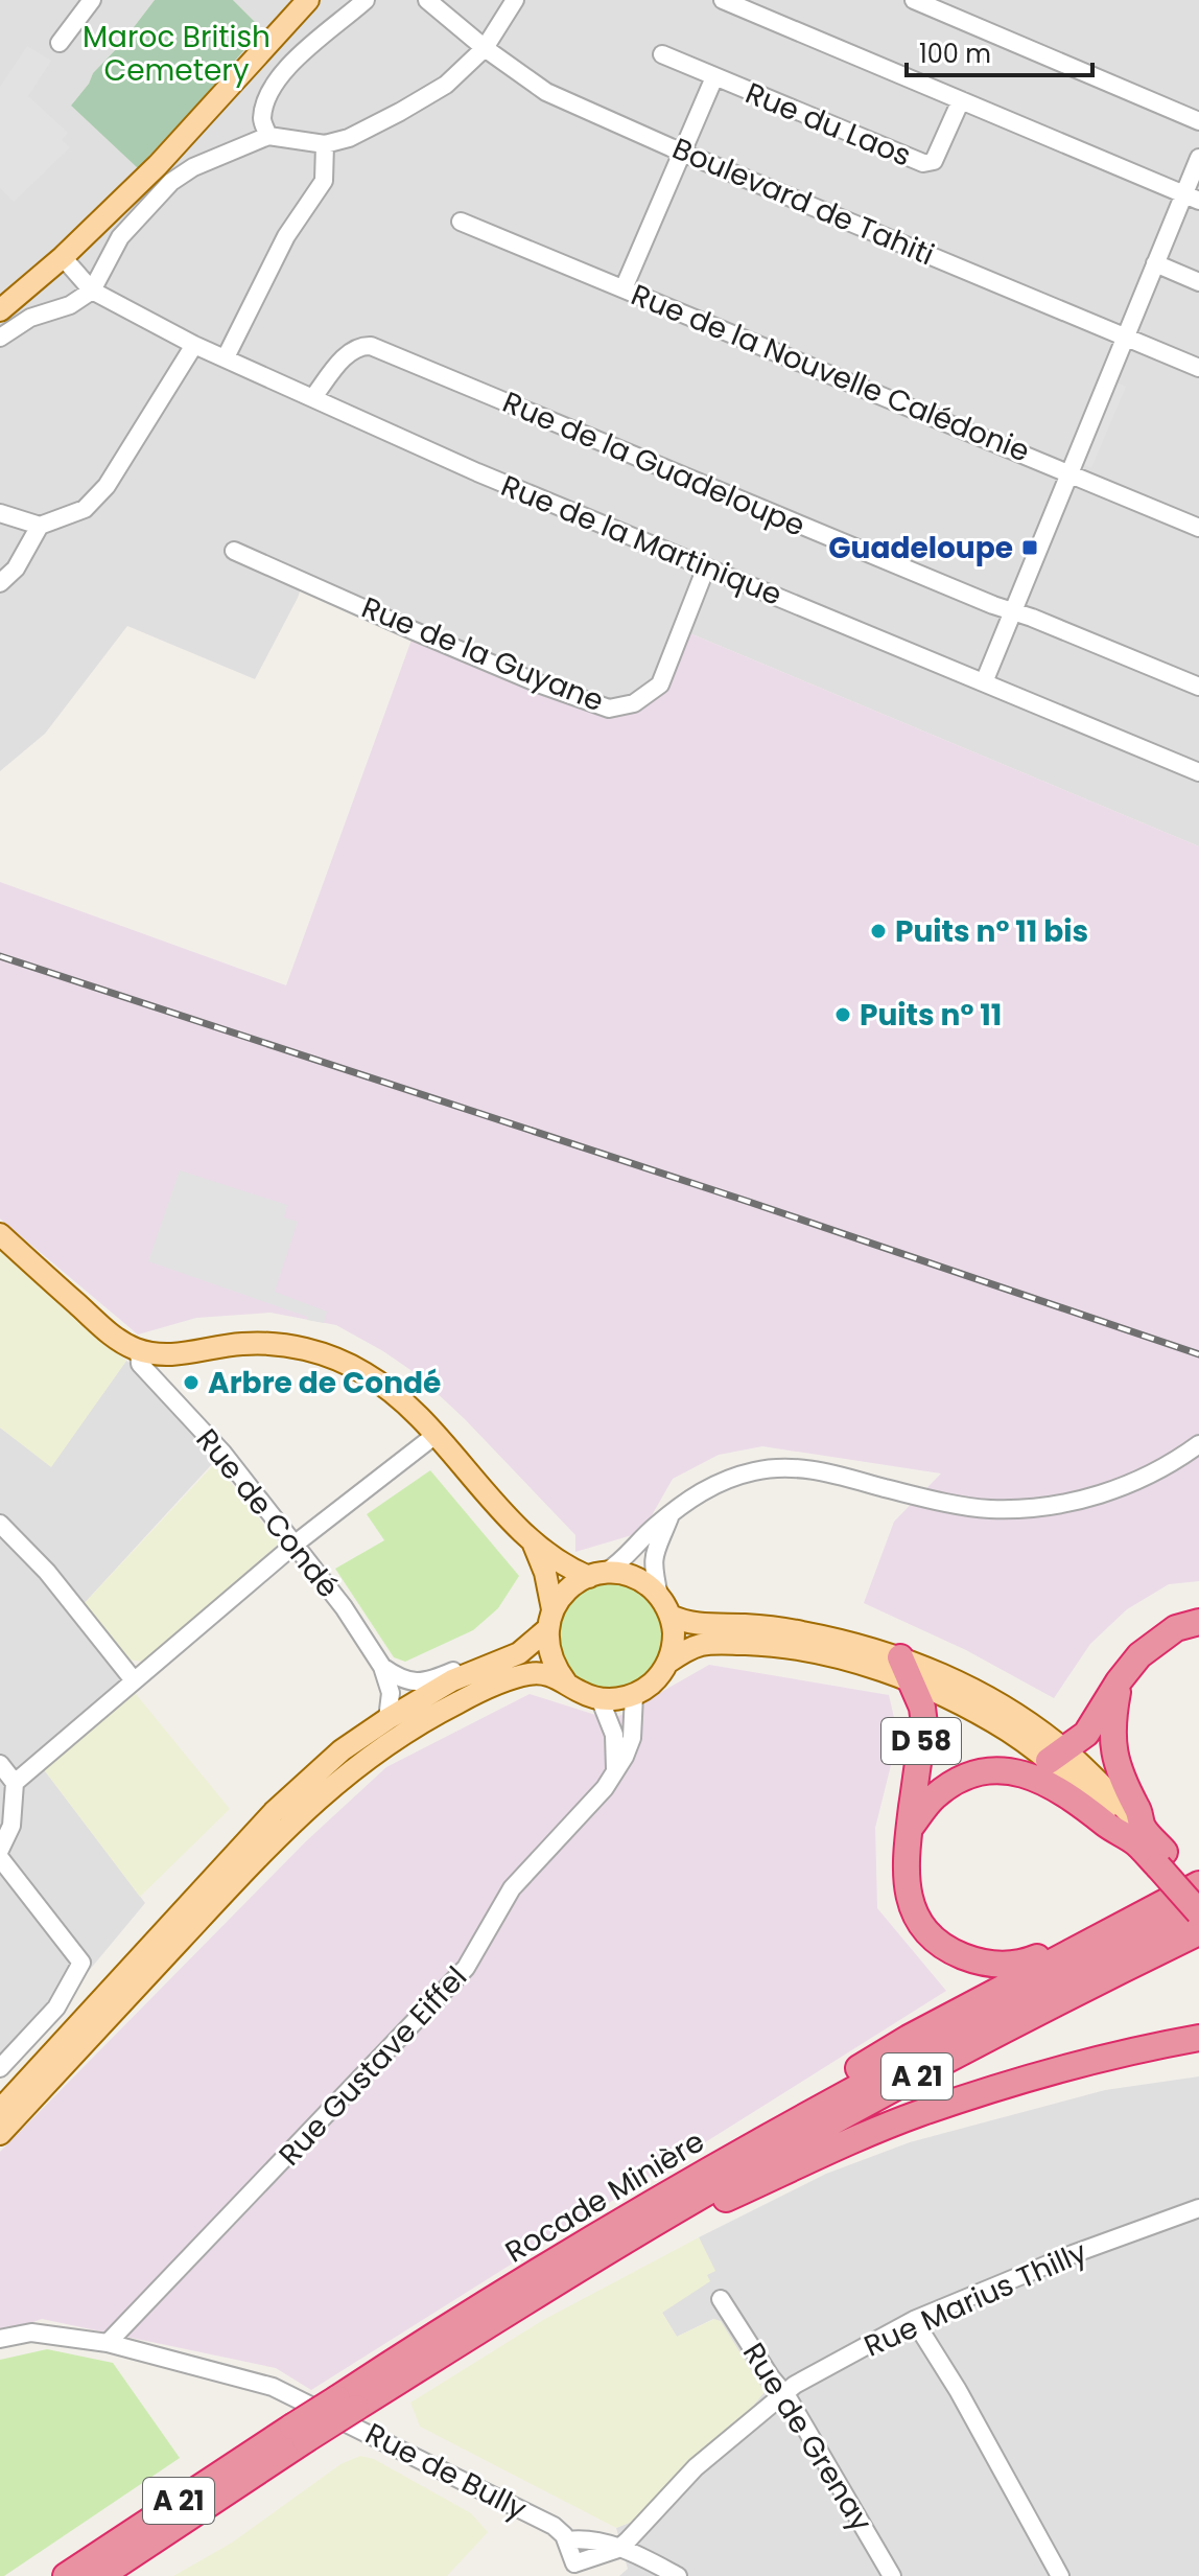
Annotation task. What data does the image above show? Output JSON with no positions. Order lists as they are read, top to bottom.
{
  "streets": {
    "highway": ["D 58", "A 21", "Rocade Minière"],
    "main road": ["Rue de Condé"],
    "street": [
      "Rue du Laos",
      "Boulevard de Tahiti",
      "Rue de la Nouvelle Calédonie",
      "Rue de la Guadeloupe",
      "Rue de la Martinique",
      "Rue de la Guyane",
      "Rue Gustave Eiffel",
      "Rue Marius Thilly",
      "Rue de Grenay",
      "Rue de Bully"
    ]
  },
  "crossings": [
    ["Rue de la Guadeloupe", "Rue de la Martinique"],
    ["Rue de la Martinique", "Rue de la Guyane"],
    ["D 58", "Rue Gustave Eiffel"],
    ["D 58", "Rocade Minière"],
    ["Rue Gustave Eiffel", "Rue de Bully"],
    ["Rue Marius Thilly", "Rue de Grenay"]
  ],
  "parks": ["Maroc British Cemetery"],
  "places": {
    "transit": ["Guadeloupe"],
    "other": ["Puits n° 11 bis", "Puits n° 11", "Arbre de Condé"]
  },
  "scale_bar": "100 m"
}
